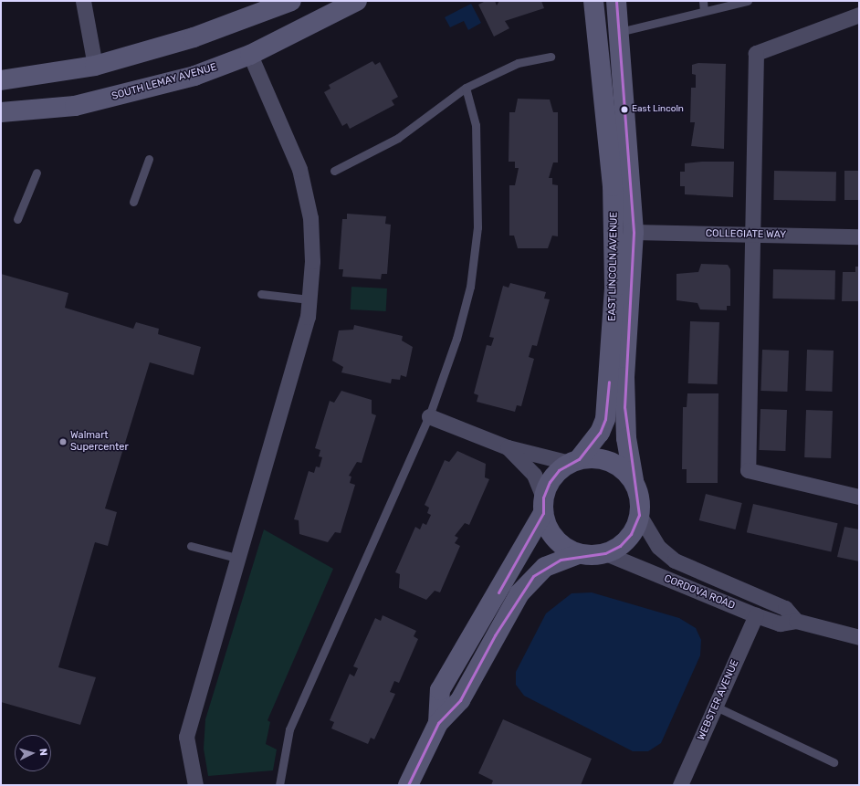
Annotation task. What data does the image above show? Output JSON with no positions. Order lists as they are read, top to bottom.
{
  "streets": {
    "street": [
      "SOUTH LEMAY AVENUE",
      "COLLEGIATE WAY",
      "EAST LINCOLN AVENUE",
      "CORDOVA ROAD",
      "WEBSTER AVENUE"
    ]
  },
  "crossings": [
    ["COLLEGIATE WAY", "EAST LINCOLN AVENUE"],
    ["EAST LINCOLN AVENUE", "CORDOVA ROAD"],
    ["CORDOVA ROAD", "WEBSTER AVENUE"]
  ],
  "places": ["East Lincoln", "Walmart Supercenter"],
  "north": "right"
}
